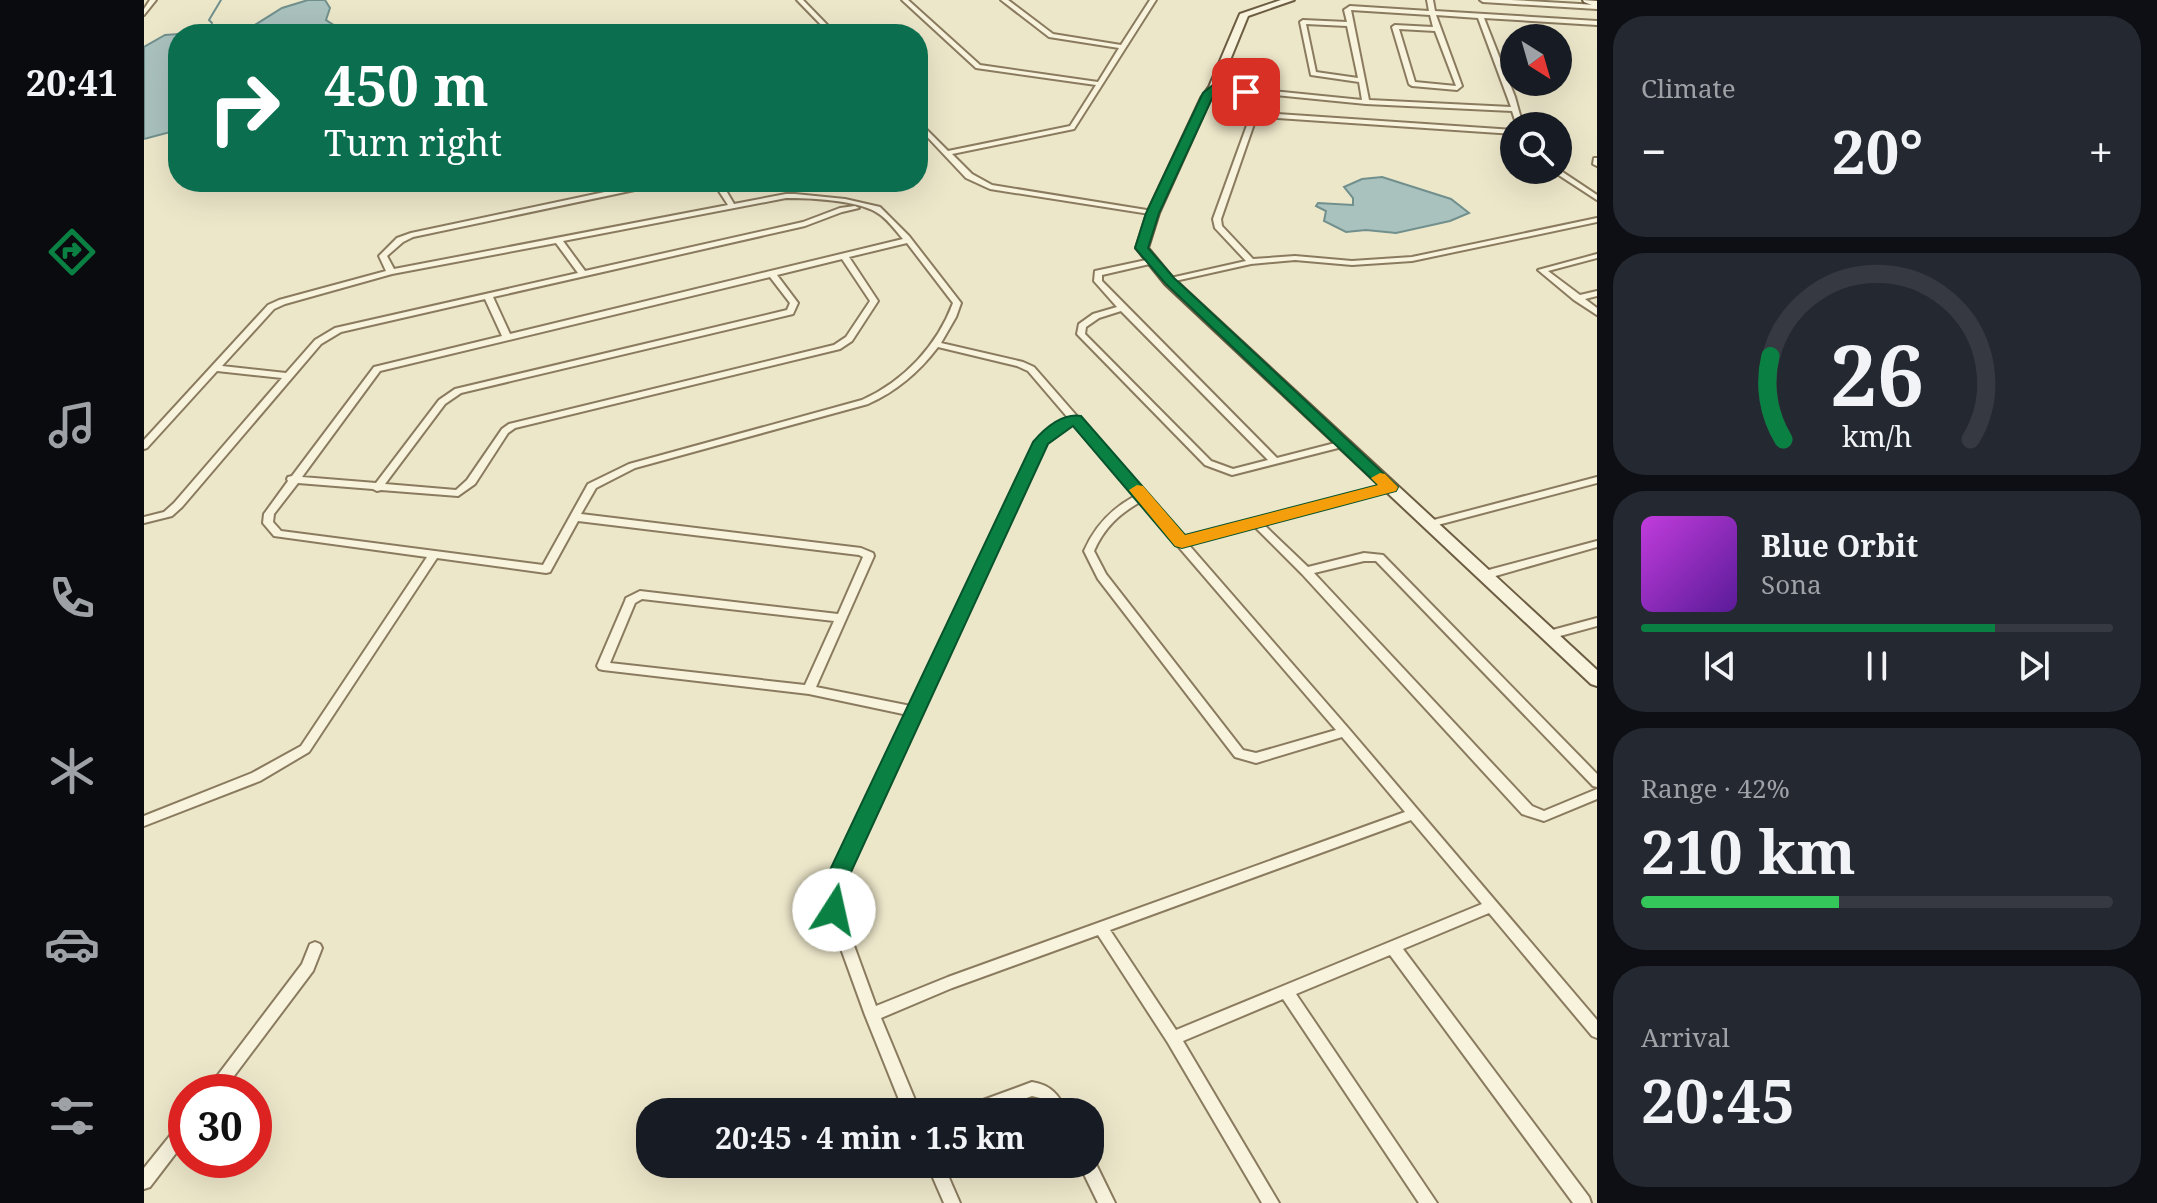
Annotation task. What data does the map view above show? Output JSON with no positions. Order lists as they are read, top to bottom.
{
  "north": "bottom right",
  "page": {
    "tabs": "20:41",
    "tile": [
      "Climate",
      ["Range · 42%", "210 km"],
      ["Arrival", "20:45"]
    ],
    "turn": ["450 m", "Turn right"],
    "heat": ["−", "20°", "+"],
    "song": ["Blue Orbit", "Sona"],
    "limit": "30",
    "trip": "20:45 · 4 min · 1.5 km",
    "gauge": ["26", "km/h"]
  }
}
